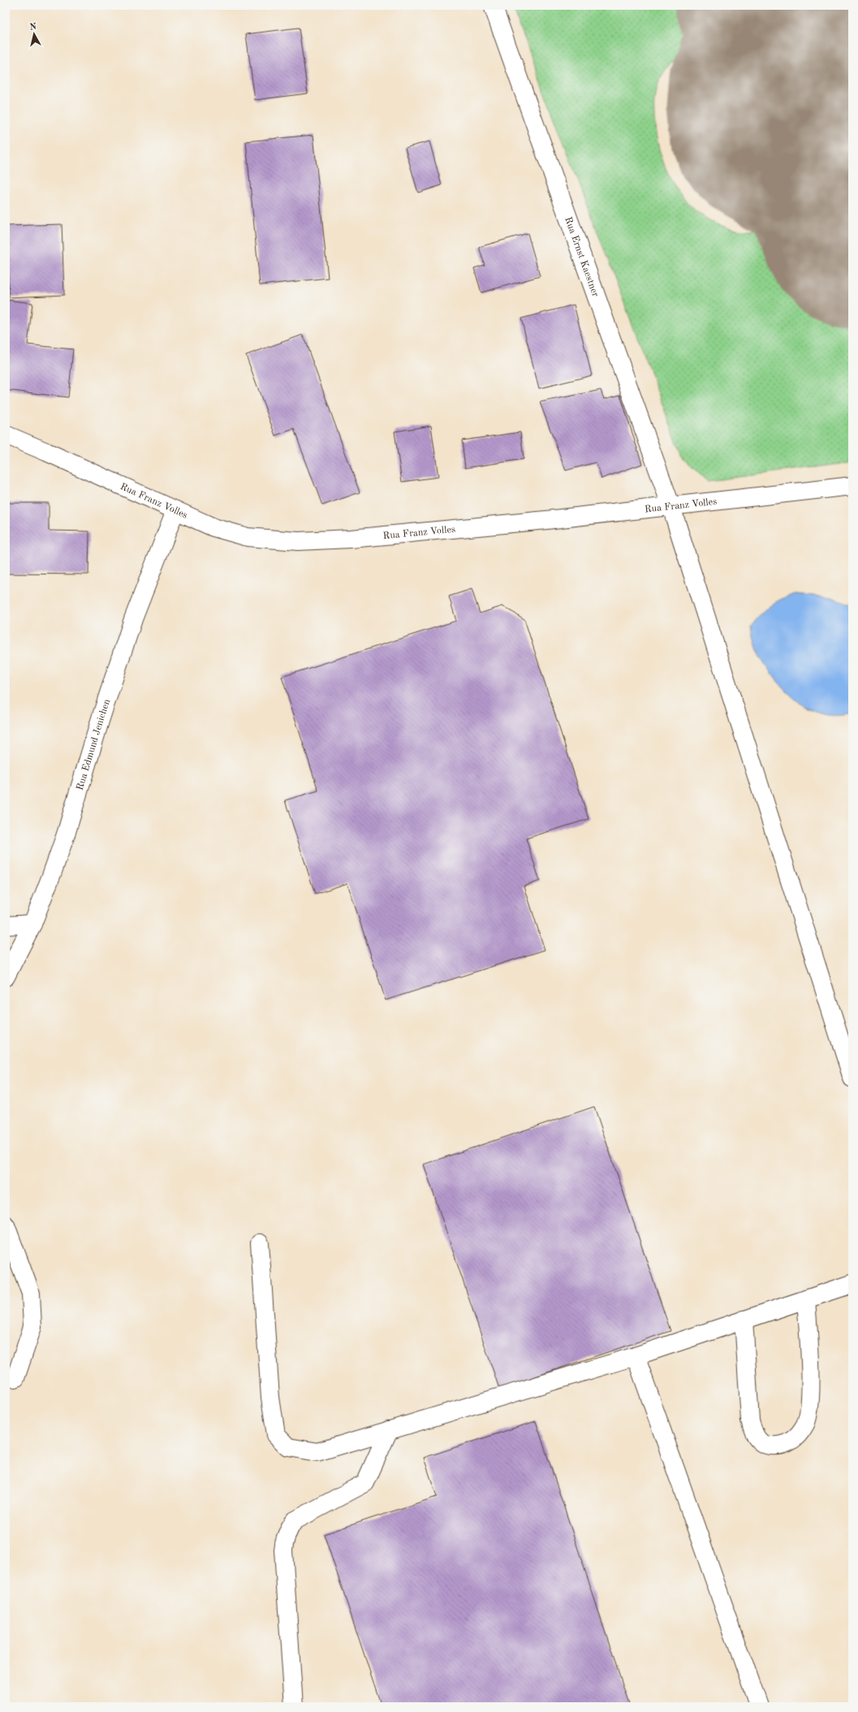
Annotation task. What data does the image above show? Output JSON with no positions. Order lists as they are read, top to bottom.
{
  "streets": {
    "street": ["Rua Ernst Kaestner", "Rua Franz Volles", "Rua Edmund Jenichen"]
  },
  "crossings": [
    ["Rua Ernst Kaestner", "Rua Franz Volles"],
    ["Rua Franz Volles", "Rua Edmund Jenichen"]
  ],
  "north": "top"
}
